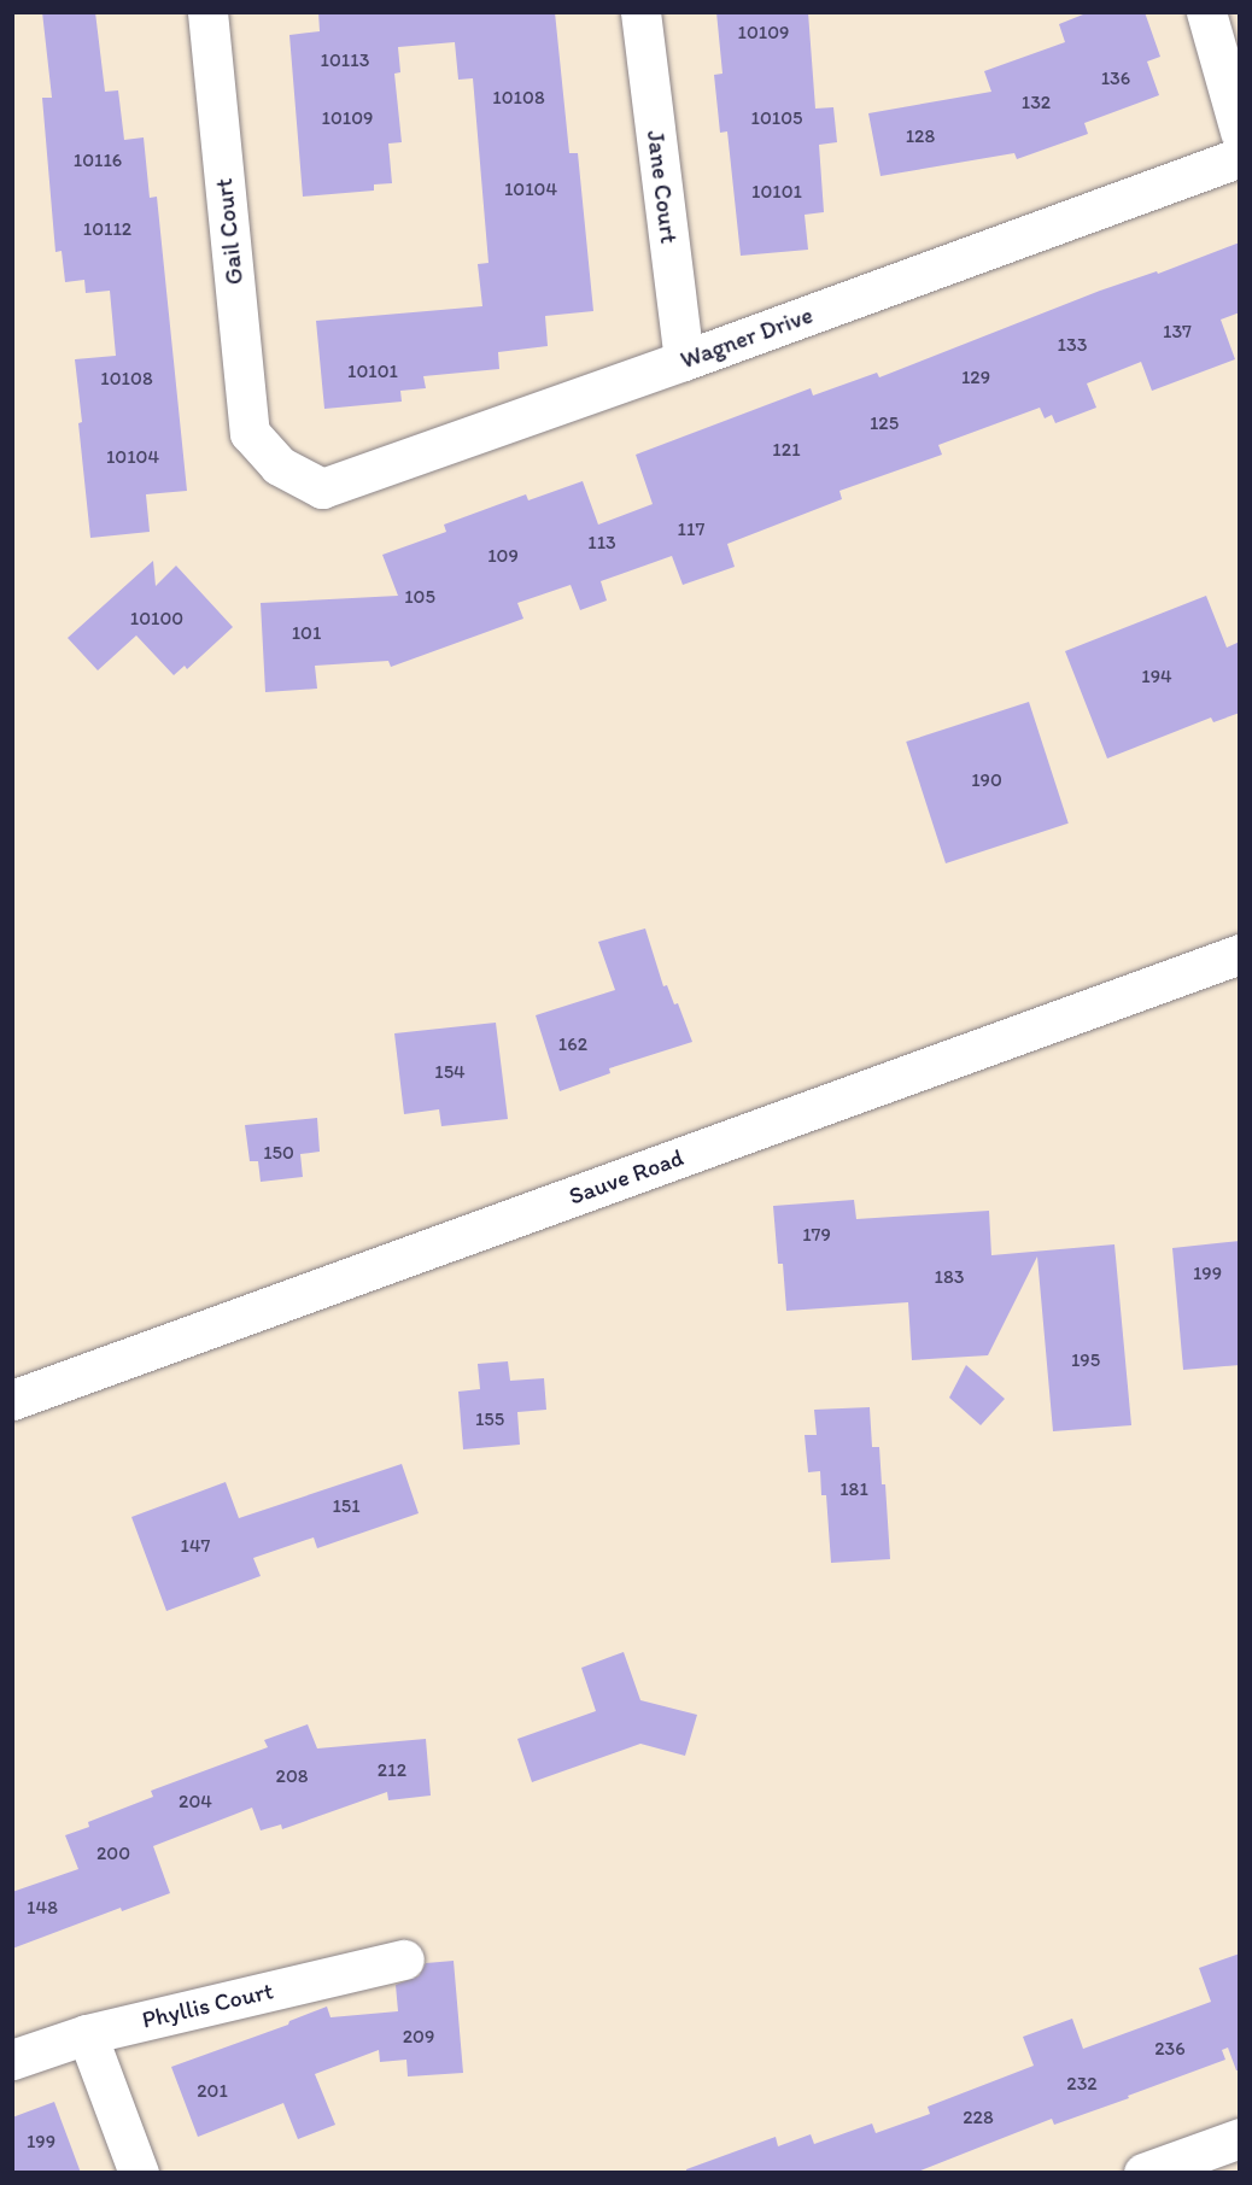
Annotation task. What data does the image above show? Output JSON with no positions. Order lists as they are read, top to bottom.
{
  "streets": {
    "street": [
      "Jane Court",
      "Gail Court",
      "Wagner Drive",
      "Sauve Road",
      "Phyllis Court"
    ]
  },
  "crossings": [
    ["Jane Court", "Wagner Drive"],
    ["Gail Court", "Wagner Drive"]
  ],
  "house_numbers": [
    "10109",
    "10113",
    "136",
    "10108",
    "132",
    "10109",
    "10105",
    "128",
    "10116",
    "10104",
    "10101",
    "10112",
    "137",
    "133",
    "10101",
    "129",
    "10108",
    "125",
    "121",
    "10104",
    "117",
    "113",
    "109",
    "105",
    "10100",
    "101",
    "194",
    "190",
    "162",
    "154",
    "150",
    "179",
    "199",
    "183",
    "195",
    "155",
    "181",
    "151",
    "147",
    "212",
    "208",
    "204",
    "200",
    "148",
    "209",
    "236",
    "232",
    "201",
    "228",
    "199"
  ]
}
